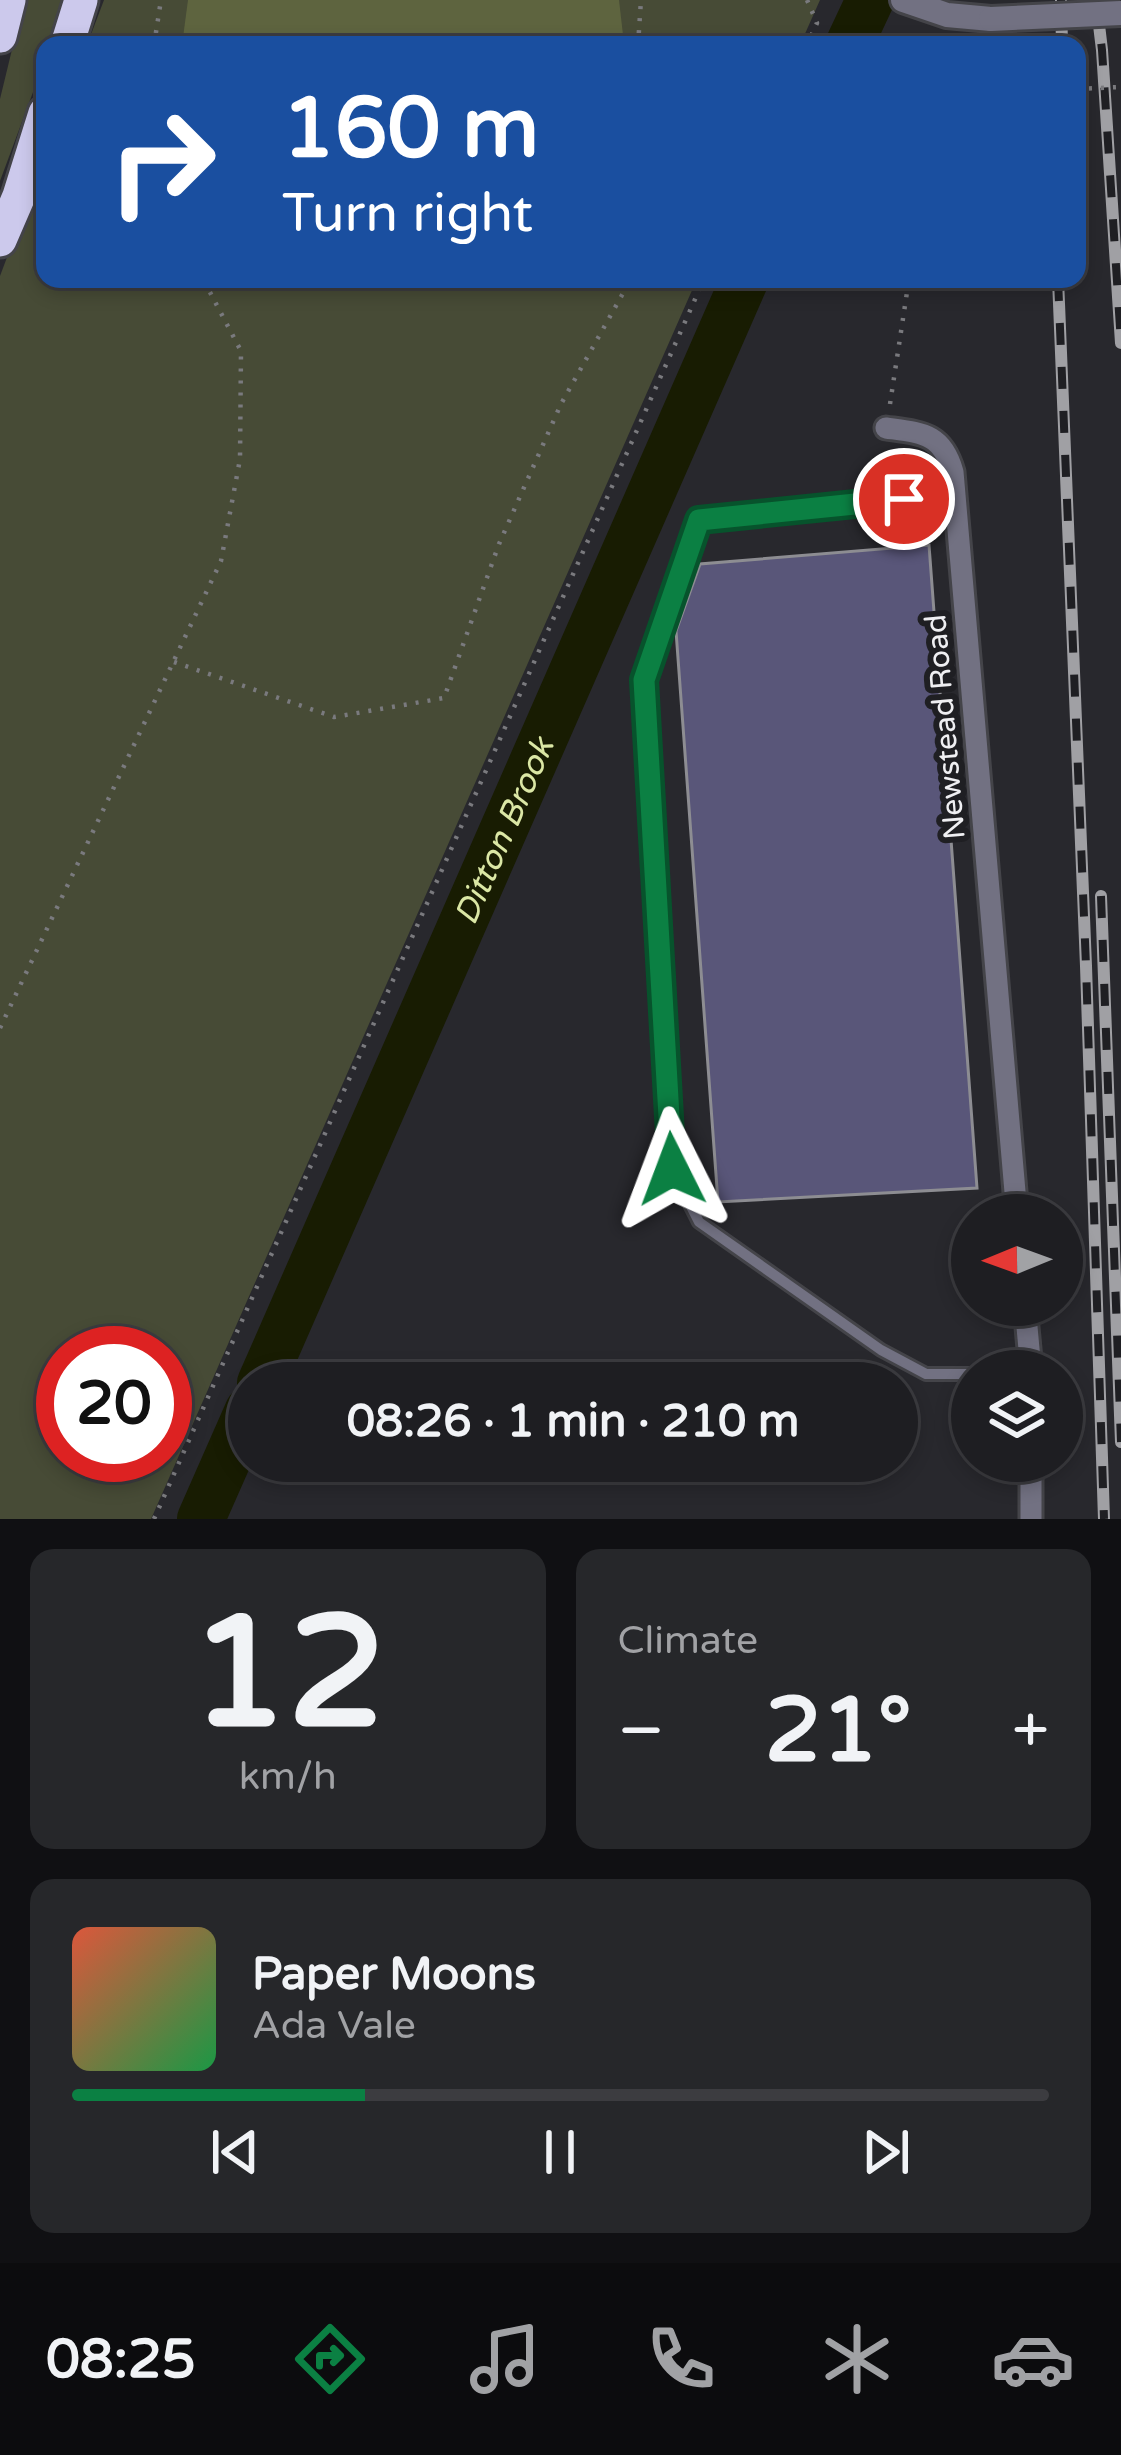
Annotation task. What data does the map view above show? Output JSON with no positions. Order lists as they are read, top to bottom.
{
  "streets": {
    "street": ["Newstead Road"]
  },
  "water": ["Ditton Brook"],
  "north": "left",
  "page": {
    "turn": ["160 m", "Turn right"],
    "limit": "20",
    "trip": "08:26 · 1 min · 210 m",
    "tile": [
      ["12", "km/h"],
      "Climate"
    ],
    "heat": ["−", "21°", "+"],
    "song": ["Paper Moons", "Ada Vale"],
    "tabs": "08:25"
  }
}
